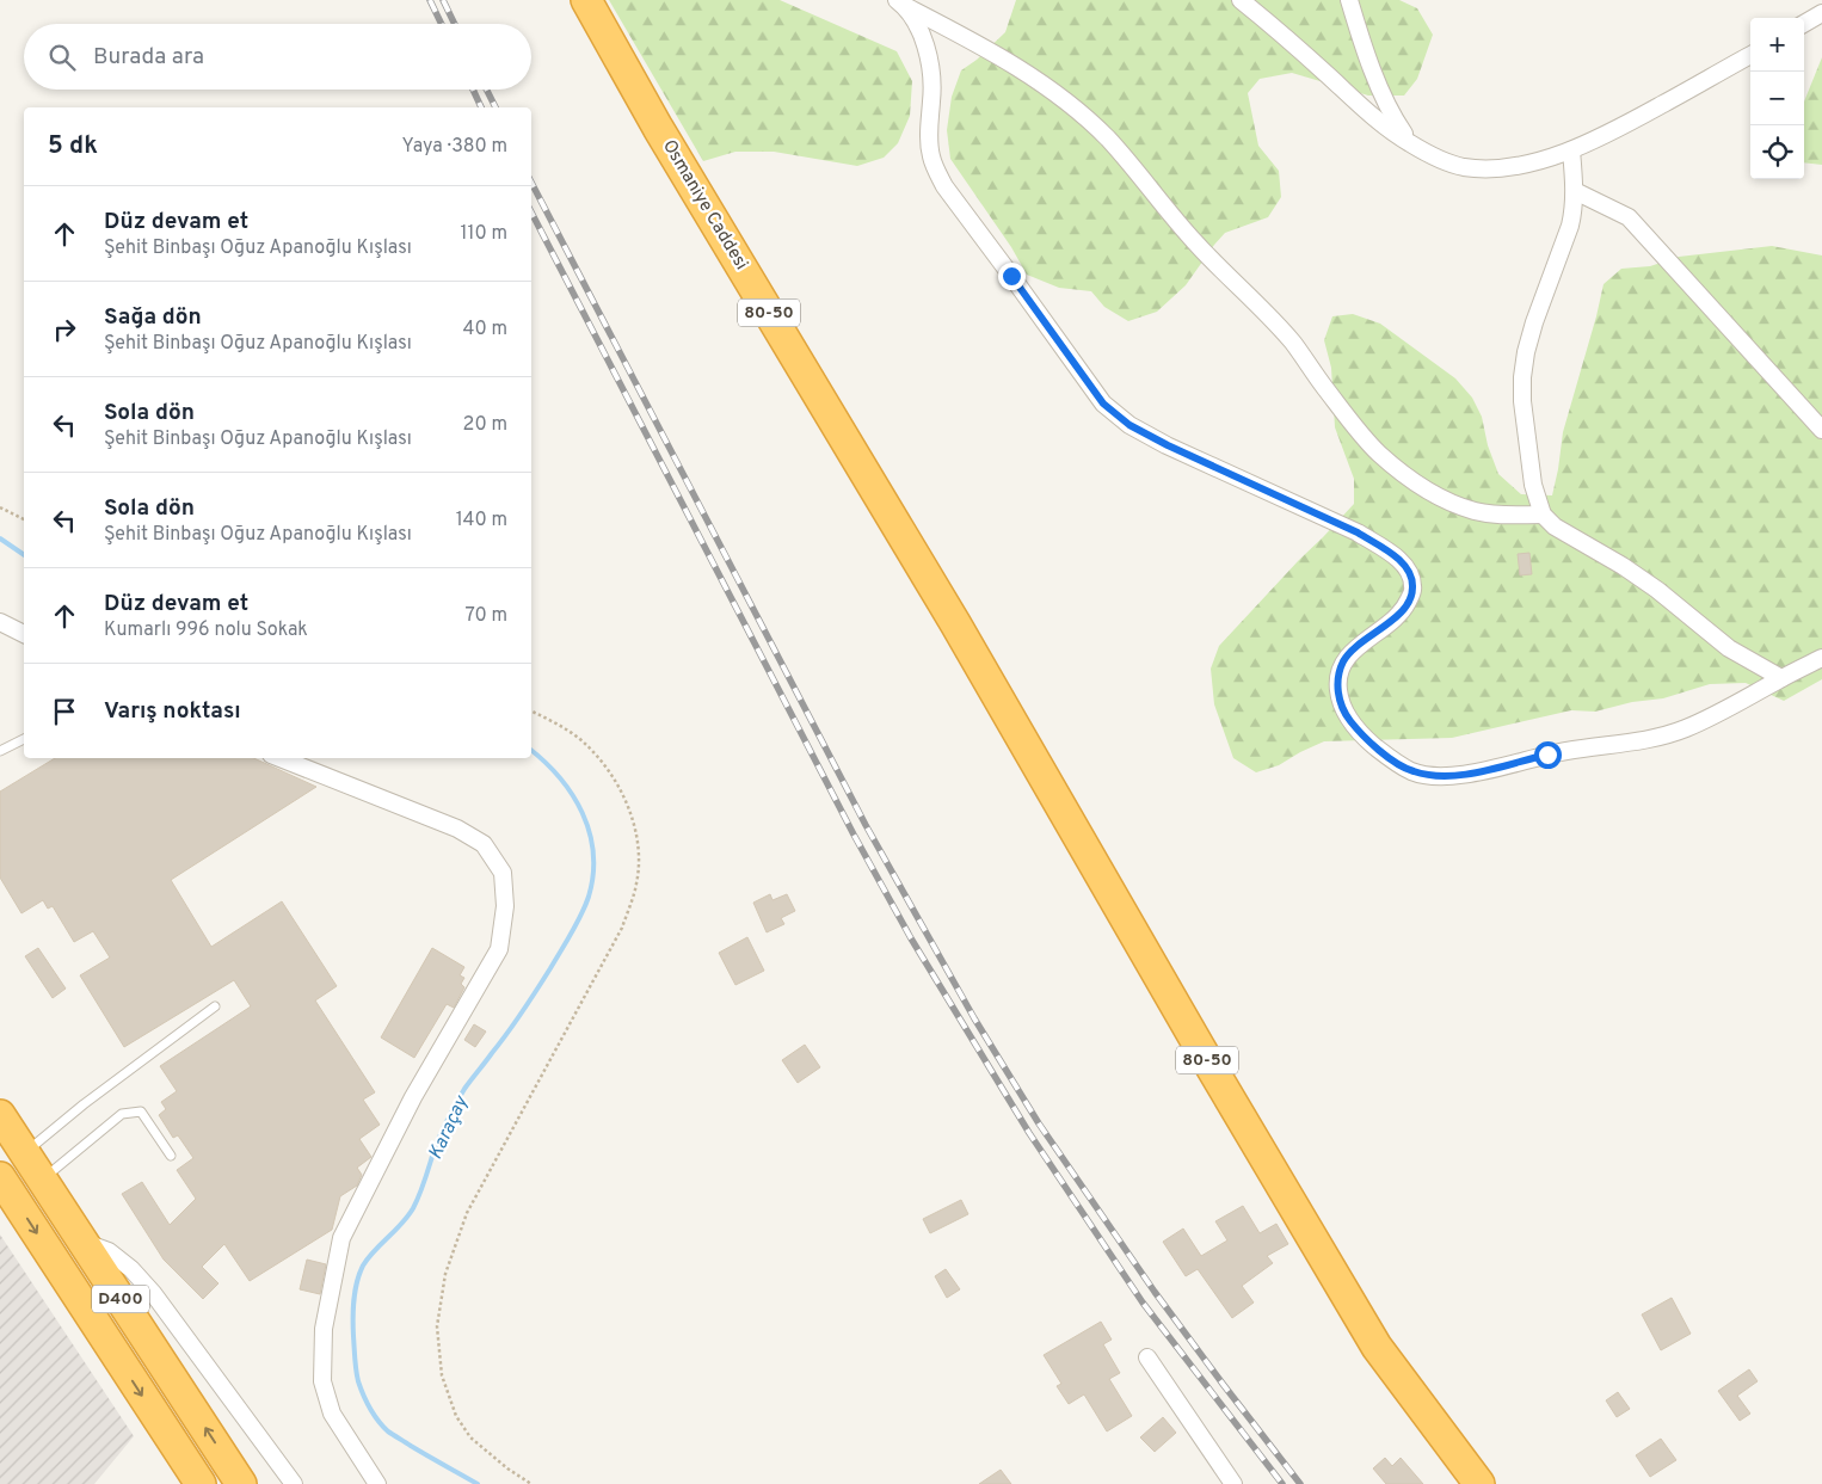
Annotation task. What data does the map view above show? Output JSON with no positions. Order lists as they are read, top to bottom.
{
  "streets": {
    "highway": ["Osmaniye Caddesi", "80-50", "D400"]
  },
  "water": ["Karaçay"],
  "page": {
    "map_buttons": ["+", "−"],
    "search": "Burada ara",
    "heading": ["5 dk", "Yaya · 380 m"],
    "list": [
      ["Düz devam et", "Şehit Binbaşı Oğuz Apanoğlu Kışlası", "110 m"],
      ["Sağa dön", "Şehit Binbaşı Oğuz Apanoğlu Kışlası", "40 m"],
      ["Sola dön", "Şehit Binbaşı Oğuz Apanoğlu Kışlası", "20 m"],
      ["Sola dön", "Şehit Binbaşı Oğuz Apanoğlu Kışlası", "140 m"],
      ["Düz devam et", "Kumarlı 996 nolu Sokak", "70 m"],
      "Varış noktası"
    ]
  }
}
